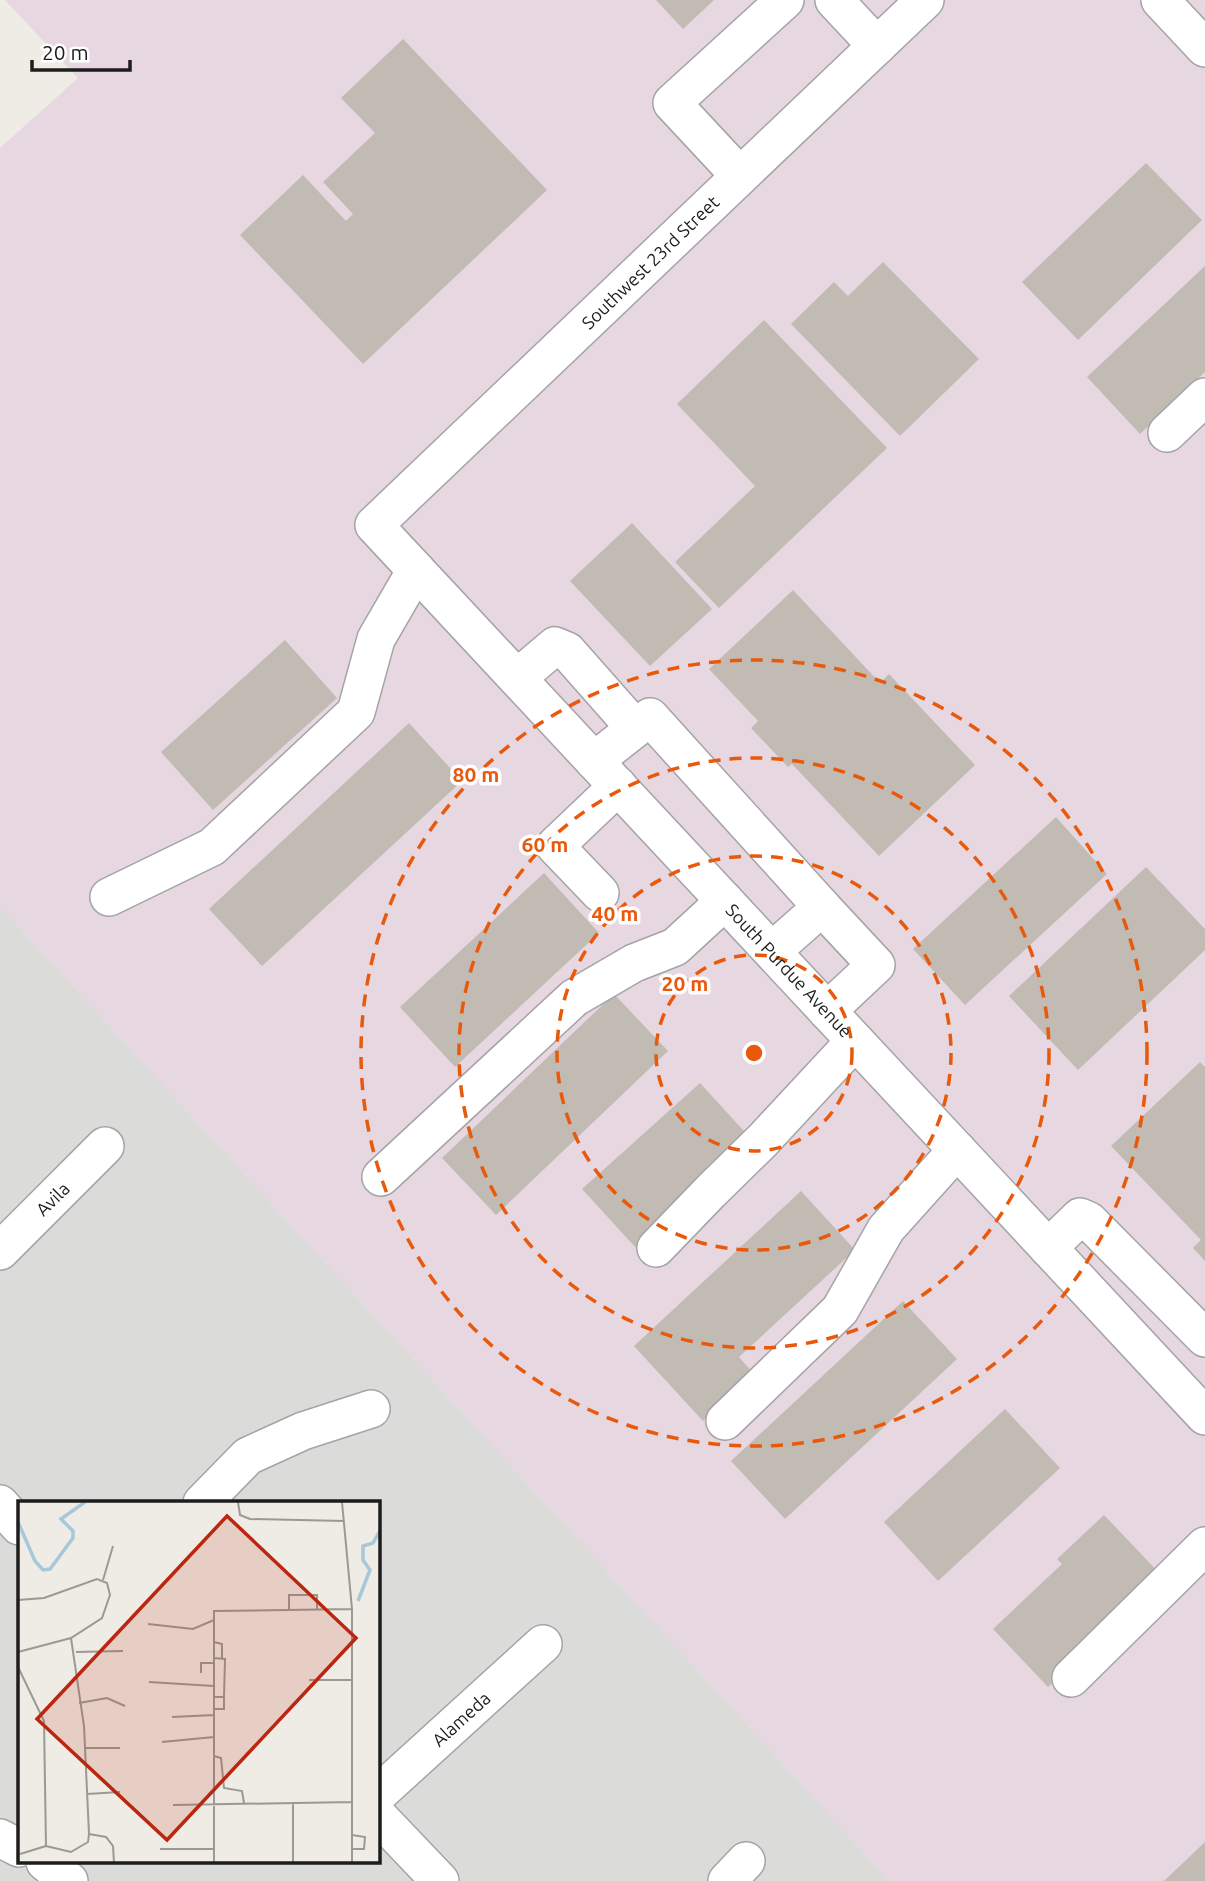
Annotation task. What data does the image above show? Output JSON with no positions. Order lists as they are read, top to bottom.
{
  "streets": {
    "street": [
      "Southwest 23rd Street",
      "South Purdue Avenue",
      "Avila",
      "Alameda"
    ]
  },
  "crossings": [
    ["Southwest 23rd Street", "South Purdue Avenue"]
  ],
  "scale_bar": "20 m",
  "rings": [
    "80 m",
    "60 m",
    "40 m",
    "20 m"
  ]
}
